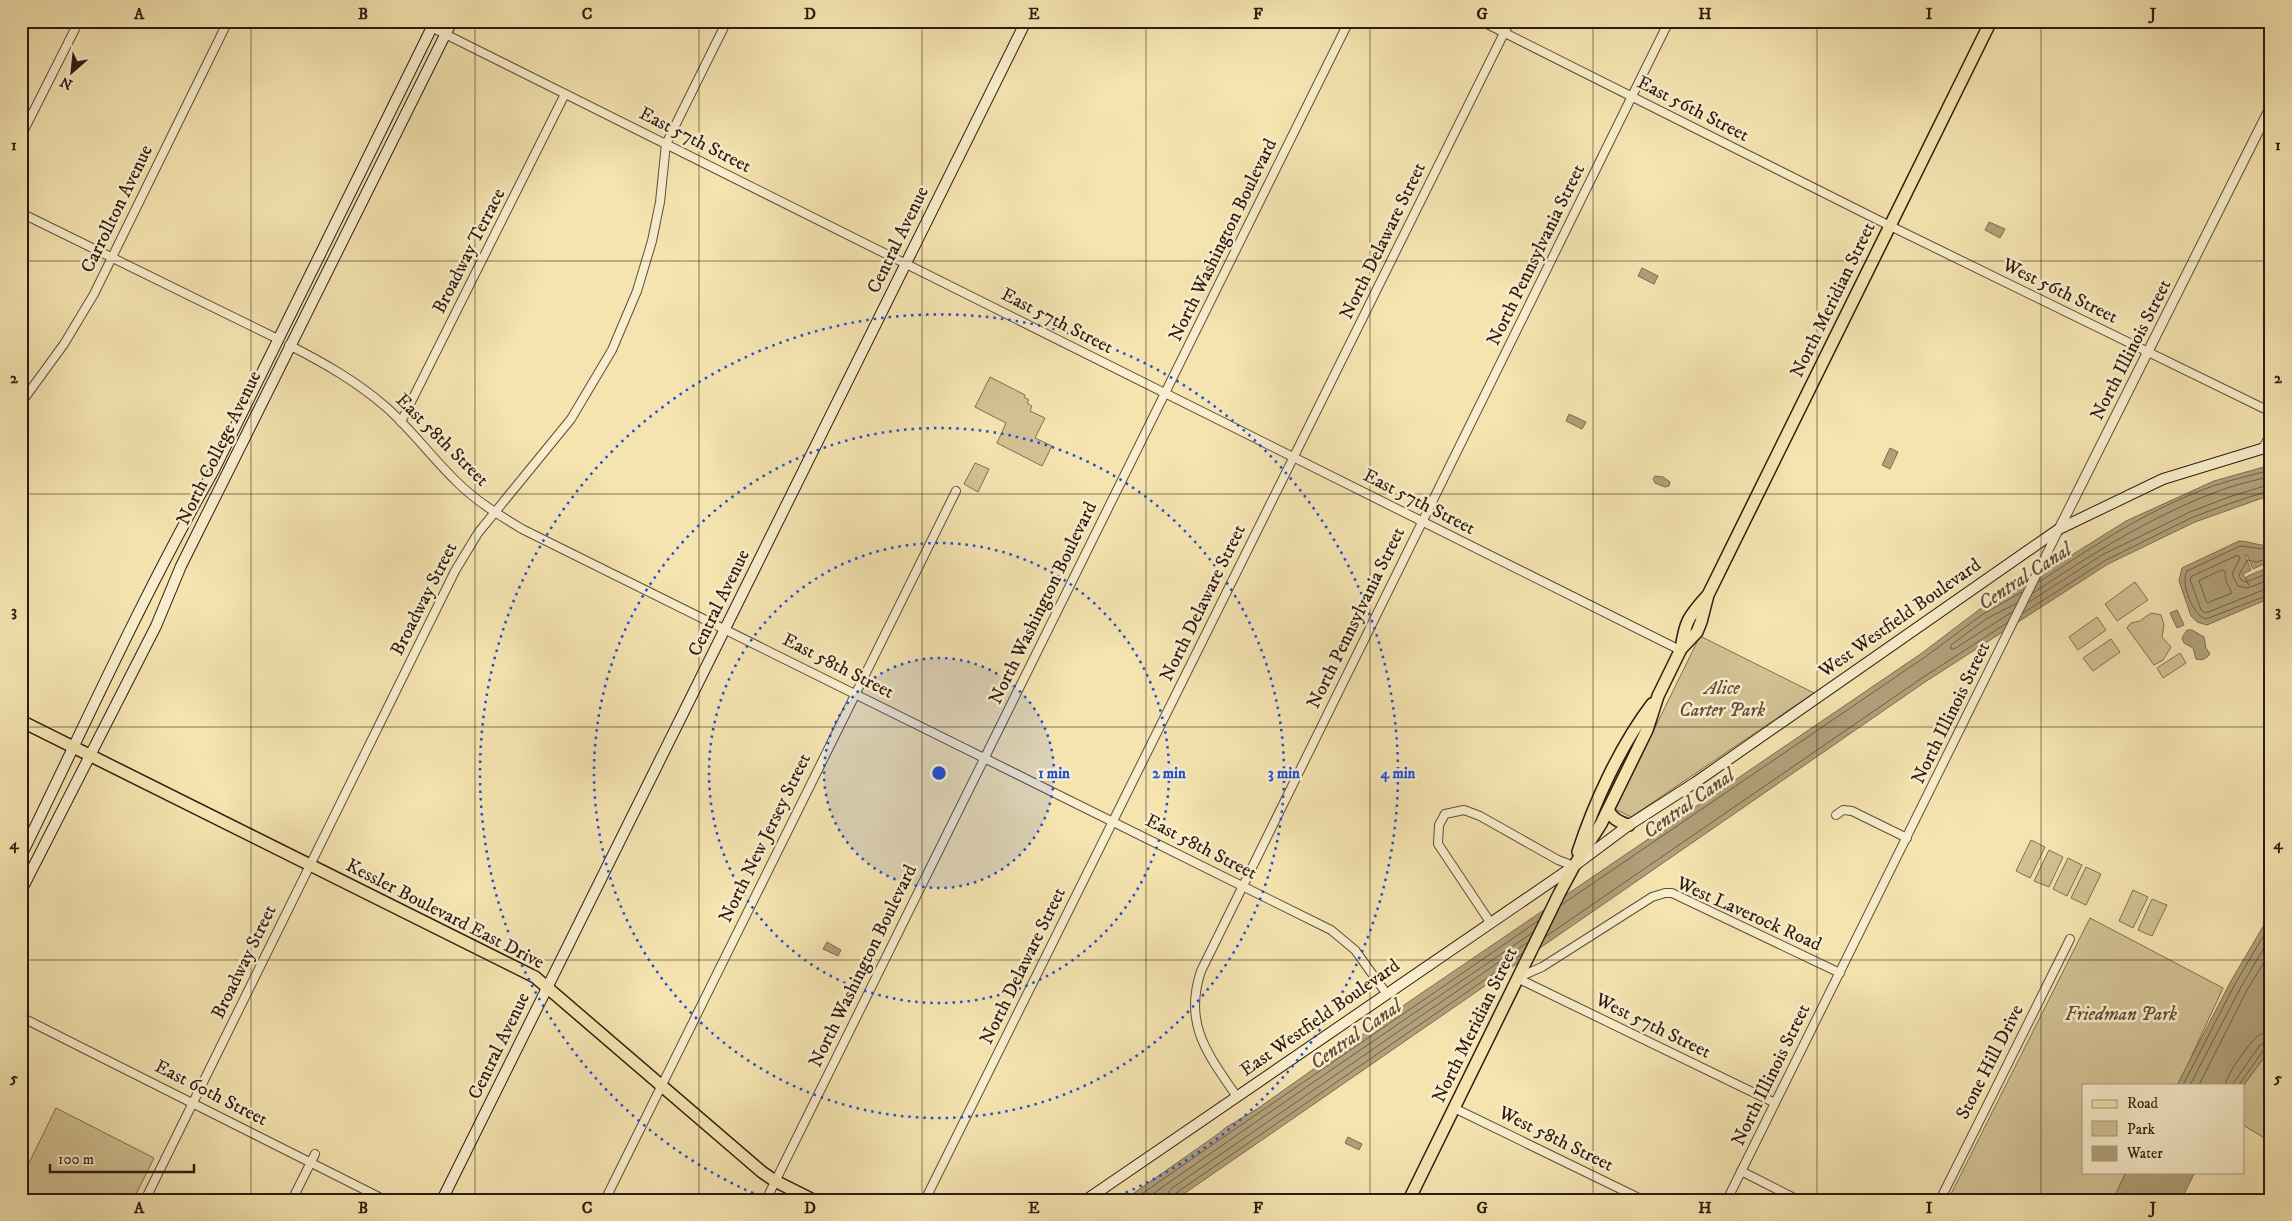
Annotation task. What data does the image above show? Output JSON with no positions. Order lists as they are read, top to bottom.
{
  "streets": {
    "main road": [
      "Central Avenue",
      "North Meridian Street",
      "North College Avenue",
      "West Westfield Boulevard",
      "Kessler Boulevard East Drive",
      "East Westfield Boulevard"
    ],
    "street": [
      "East 56th Street",
      "East 57th Street",
      "Carrollton Avenue",
      "North Washington Boulevard",
      "North Delaware Street",
      "Broadway Terrace",
      "North Pennsylvania Street",
      "West 56th Street",
      "North Illinois Street",
      "East 58th Street",
      "Broadway Street",
      "North New Jersey Street",
      "West Laverock Road",
      "West 57th Street",
      "Stone Hill Drive",
      "East 60th Street",
      "West 58th Street"
    ]
  },
  "crossings": [
    ["East 56th Street", "North Delaware Street"],
    ["East 56th Street", "North Pennsylvania Street"],
    ["East 56th Street", "West 56th Street"],
    ["East 56th Street", "North Meridian Street"],
    ["East 57th Street", "Central Avenue"],
    ["East 57th Street", "North Washington Boulevard"],
    ["East 57th Street", "North Delaware Street"],
    ["East 57th Street", "Broadway Terrace"],
    ["East 57th Street", "North Pennsylvania Street"],
    ["East 57th Street", "North Meridian Street"],
    ["East 57th Street", "North College Avenue"],
    ["East 57th Street", "Broadway Street"],
    ["Central Avenue", "East 58th Street"],
    ["Central Avenue", "Kessler Boulevard East Drive"],
    ["North Washington Boulevard", "East 58th Street"],
    ["North Washington Boulevard", "Kessler Boulevard East Drive"],
    ["North Delaware Street", "East 58th Street"],
    ["Broadway Terrace", "East 58th Street"],
    ["North Pennsylvania Street", "East 58th Street"],
    ["North Pennsylvania Street", "East Westfield Boulevard"],
    ["West 56th Street", "North Meridian Street"],
    ["West 56th Street", "North Illinois Street"],
    ["North Meridian Street", "West Westfield Boulevard"],
    ["North Meridian Street", "West Laverock Road"],
    ["North Meridian Street", "East Westfield Boulevard"],
    ["North Meridian Street", "West 57th Street"],
    ["North Meridian Street", "West 58th Street"],
    ["North Illinois Street", "West Westfield Boulevard"],
    ["North Illinois Street", "West Laverock Road"],
    ["North Illinois Street", "West 57th Street"],
    ["East 58th Street", "North College Avenue"],
    ["East 58th Street", "Broadway Street"],
    ["East 58th Street", "North New Jersey Street"],
    ["East 58th Street", "East Westfield Boulevard"],
    ["North College Avenue", "Kessler Boulevard East Drive"],
    ["Broadway Street", "Kessler Boulevard East Drive"],
    ["Broadway Street", "East 60th Street"],
    ["West Westfield Boulevard", "East Westfield Boulevard"],
    ["North New Jersey Street", "Kessler Boulevard East Drive"],
    ["West Laverock Road", "West 57th Street"]
  ],
  "water": ["Central Canal"],
  "parks": ["Alice Carter Park", "Friedman Park"],
  "legend": ["Road", "Park", "Water"],
  "scale_bar": "100 m",
  "north": "bottom left",
  "grid": {
    "columns": [
      "A",
      "B",
      "C",
      "D",
      "E",
      "F",
      "G",
      "H",
      "I",
      "J"
    ],
    "rows": [
      "1",
      "2",
      "3",
      "4",
      "5"
    ]
  },
  "rings": [
    "1 min",
    "2 min",
    "3 min",
    "4 min"
  ]
}
